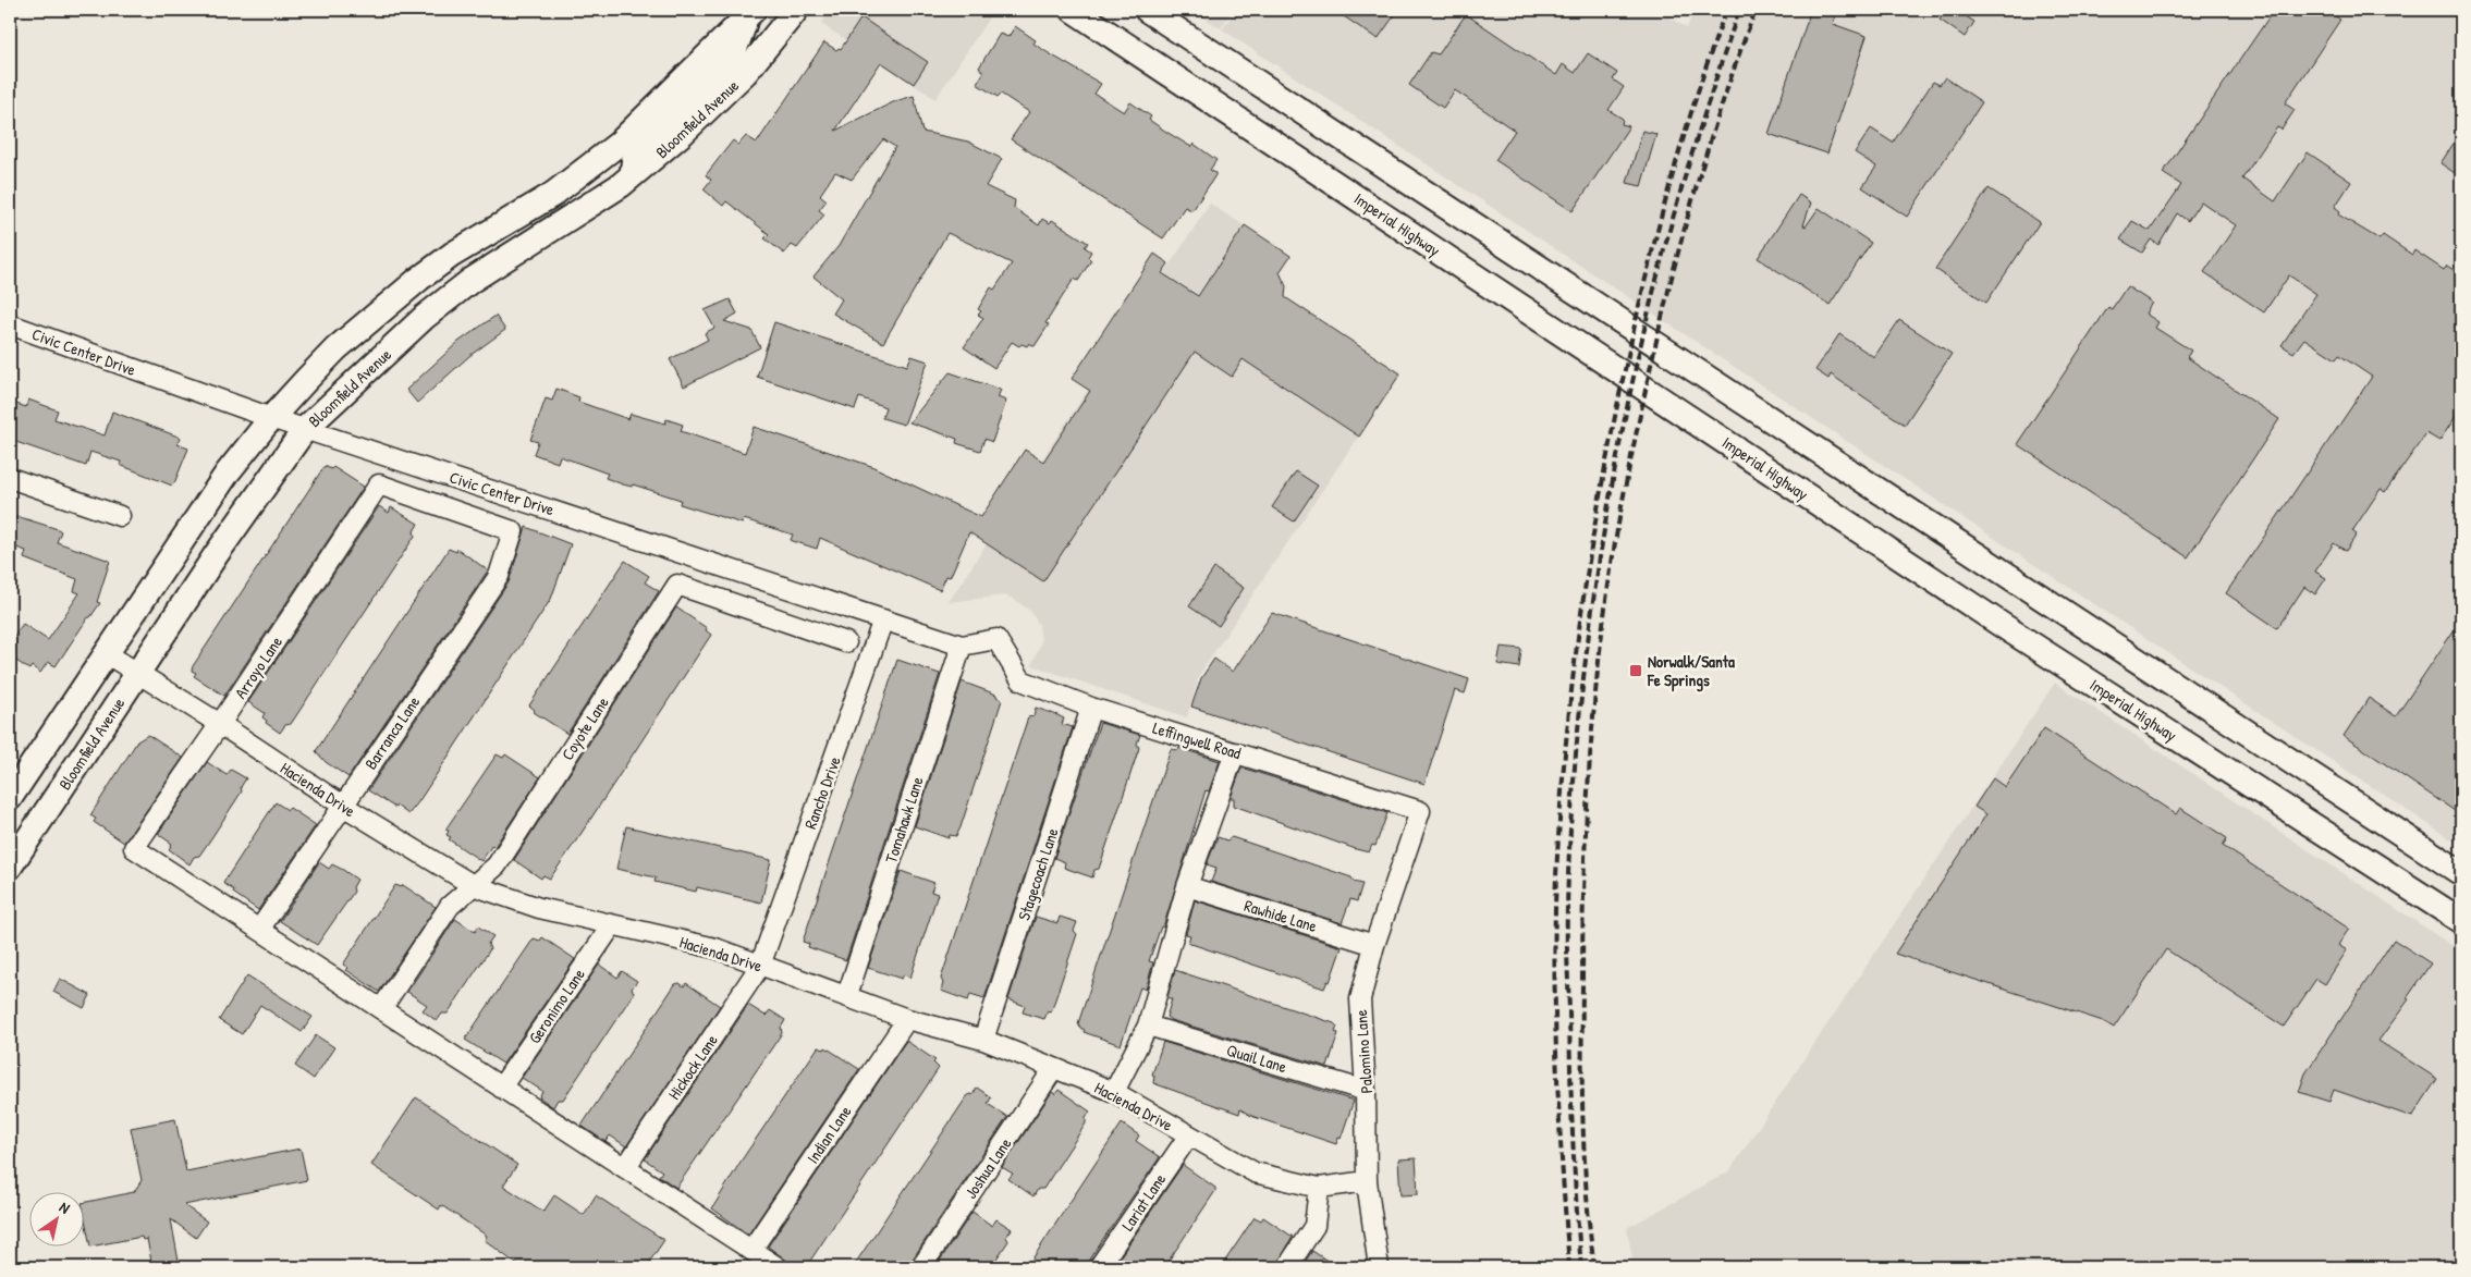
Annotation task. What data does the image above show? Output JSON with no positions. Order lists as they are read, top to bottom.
{
  "streets": {
    "main road": ["Bloomfield Avenue", "Imperial Highway"],
    "street": [
      "Civic Center Drive",
      "Arroyo Lane",
      "Coyote Lane",
      "Barranca Lane",
      "Leffingwell Road",
      "Hacienda Drive",
      "Rancho Drive",
      "Tomahawk Lane",
      "Stagecoach Lane",
      "Rawhide Lane",
      "Geronimo Lane",
      "Palomino Lane",
      "Quail Lane",
      "Hickock Lane",
      "Indian Lane",
      "Joshua Lane",
      "Lariat Lane"
    ]
  },
  "crossings": [
    ["Bloomfield Avenue", "Civic Center Drive"],
    ["Bloomfield Avenue", "Hacienda Drive"],
    ["Civic Center Drive", "Leffingwell Road"],
    ["Civic Center Drive", "Rancho Drive"],
    ["Civic Center Drive", "Tomahawk Lane"],
    ["Arroyo Lane", "Barranca Lane"],
    ["Arroyo Lane", "Hacienda Drive"],
    ["Coyote Lane", "Hacienda Drive"],
    ["Barranca Lane", "Hacienda Drive"],
    ["Leffingwell Road", "Stagecoach Lane"],
    ["Leffingwell Road", "Palomino Lane"],
    ["Hacienda Drive", "Rancho Drive"],
    ["Hacienda Drive", "Tomahawk Lane"],
    ["Hacienda Drive", "Stagecoach Lane"],
    ["Hacienda Drive", "Geronimo Lane"],
    ["Hacienda Drive", "Palomino Lane"],
    ["Hacienda Drive", "Hickock Lane"],
    ["Hacienda Drive", "Indian Lane"],
    ["Hacienda Drive", "Joshua Lane"],
    ["Hacienda Drive", "Lariat Lane"],
    ["Rancho Drive", "Hickock Lane"],
    ["Rawhide Lane", "Palomino Lane"],
    ["Palomino Lane", "Quail Lane"]
  ],
  "places": {
    "transit": ["Norwalk/Santa Fe Springs"]
  },
  "north": "top right"
}
